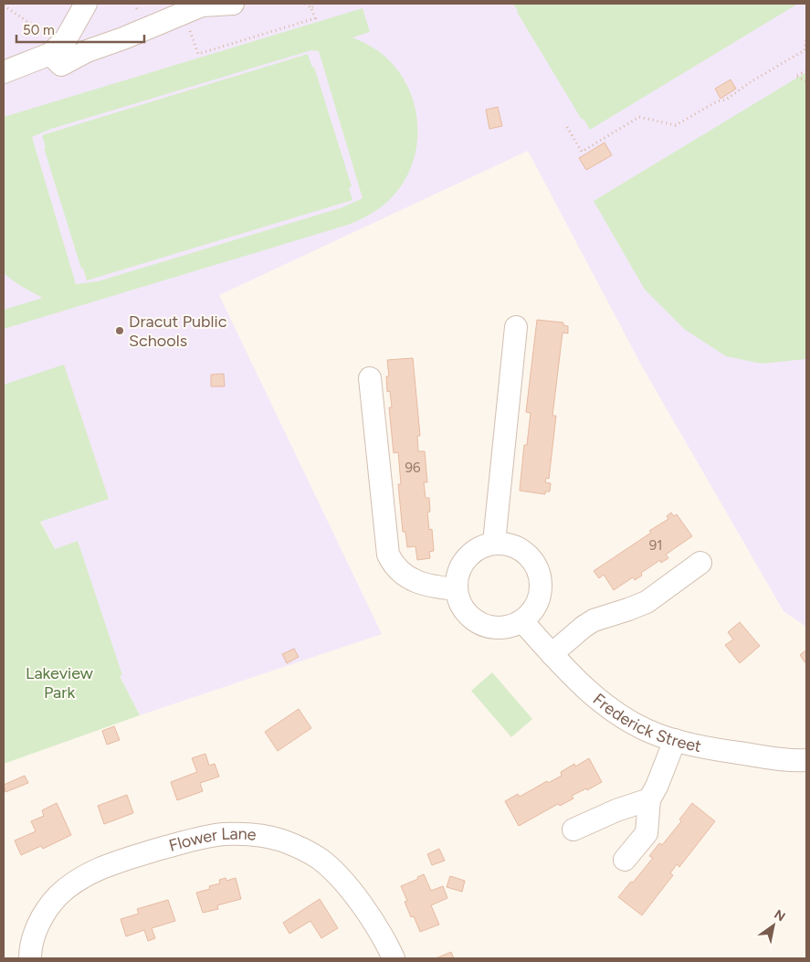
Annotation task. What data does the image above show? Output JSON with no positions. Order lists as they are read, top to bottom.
{
  "streets": {
    "street": ["Frederick Street", "Flower Lane"]
  },
  "parks": ["Lakeview Park"],
  "places": ["Dracut Public Schools"],
  "house_numbers": ["96", "91"],
  "scale_bar": "50 m",
  "north": "top right"
}
